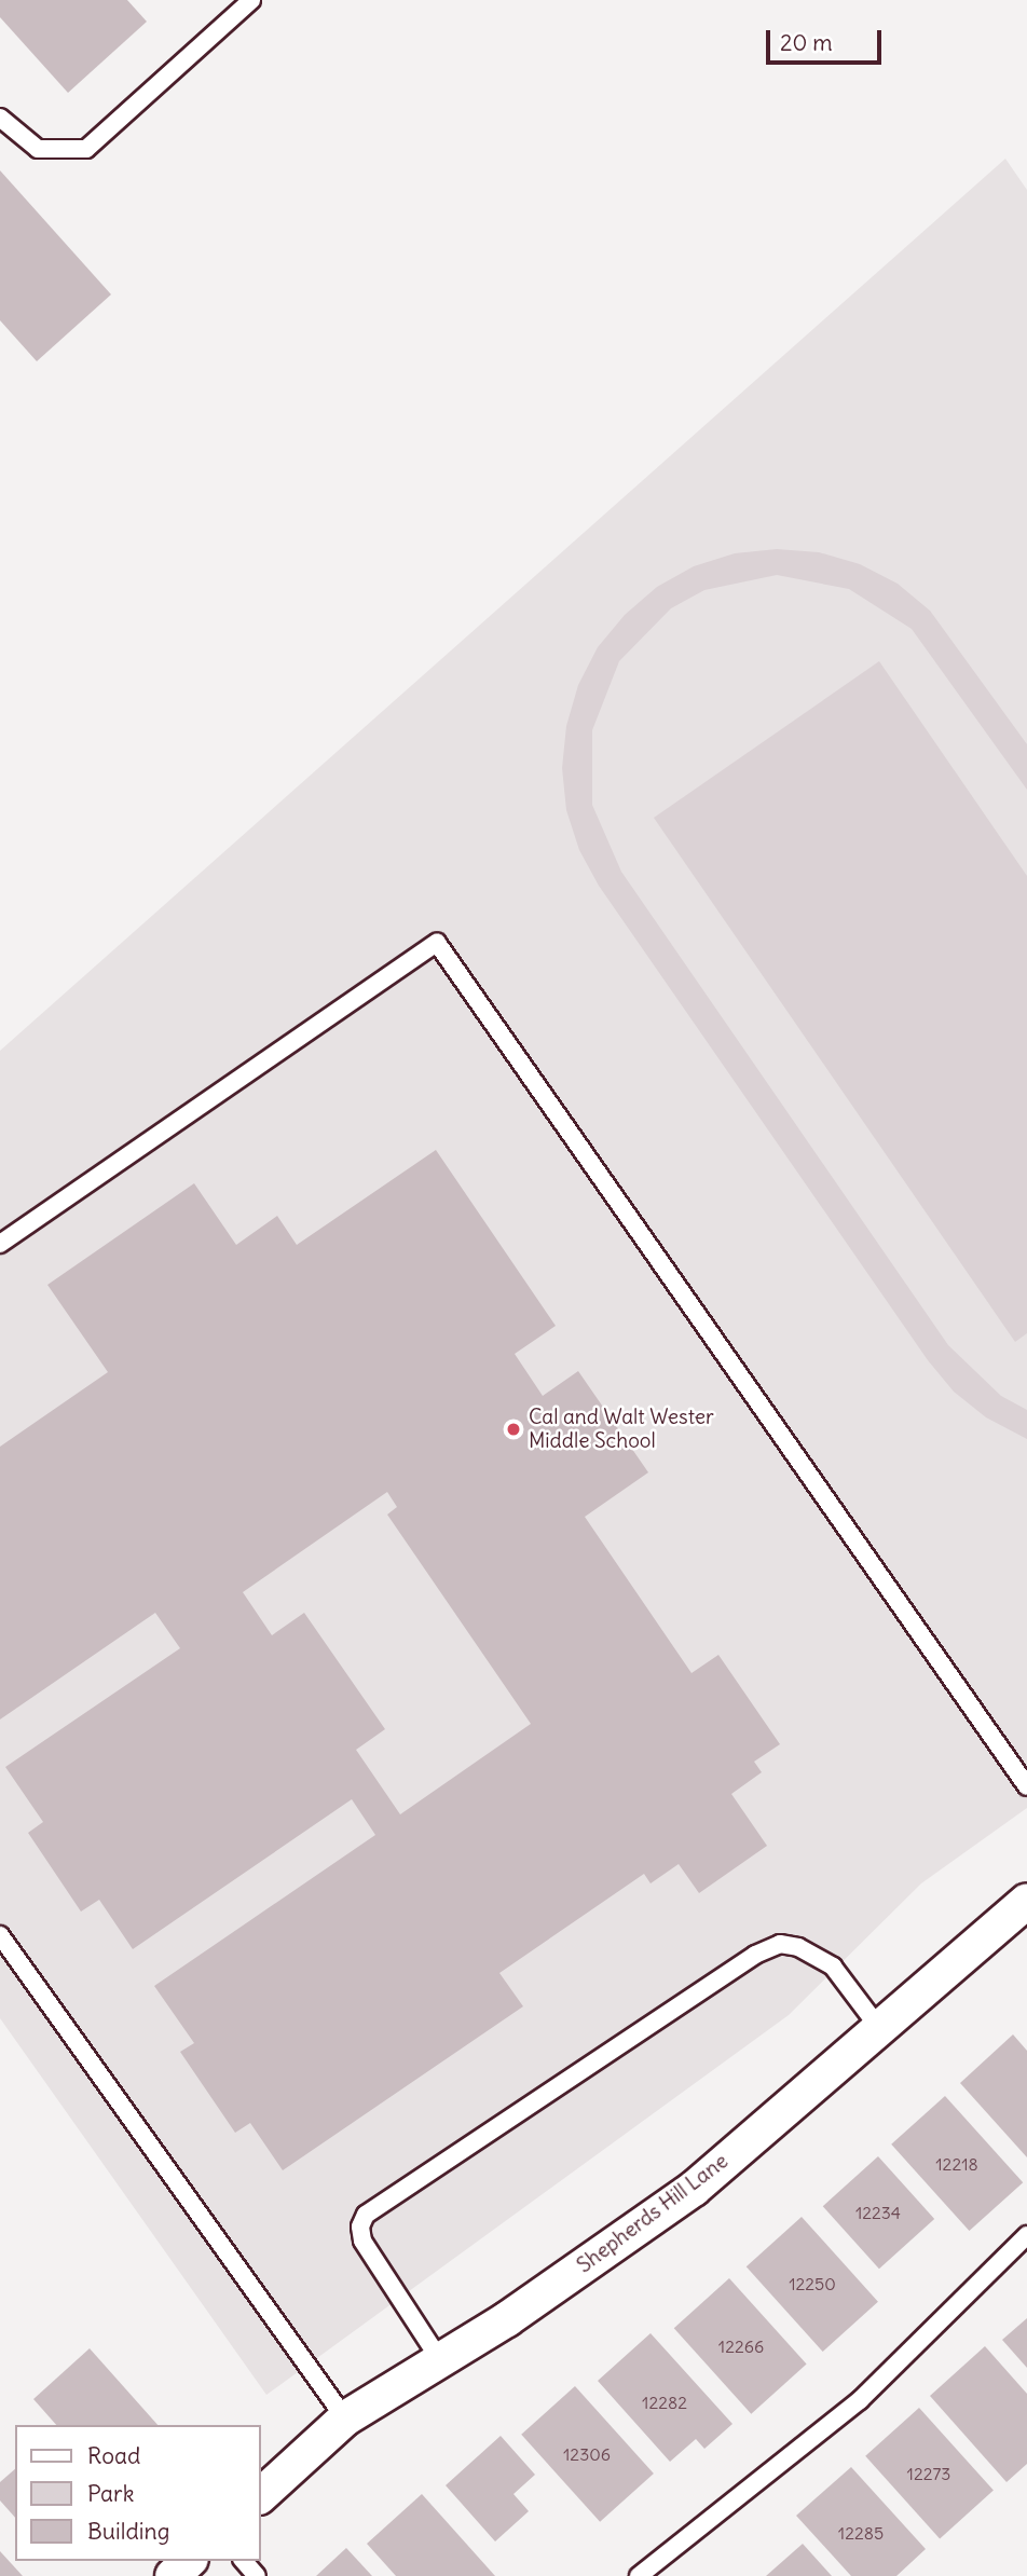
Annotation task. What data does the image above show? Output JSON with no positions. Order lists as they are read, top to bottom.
{
  "streets": {
    "street": ["Shepherds Hill Lane"]
  },
  "places": ["Cal and Walt Wester Middle School"],
  "house_numbers": [
    "12218",
    "12234",
    "12250",
    "12266",
    "12282",
    "12306",
    "12273",
    "12285"
  ],
  "legend": ["Road", "Park", "Building"],
  "scale_bar": "20 m"
}
